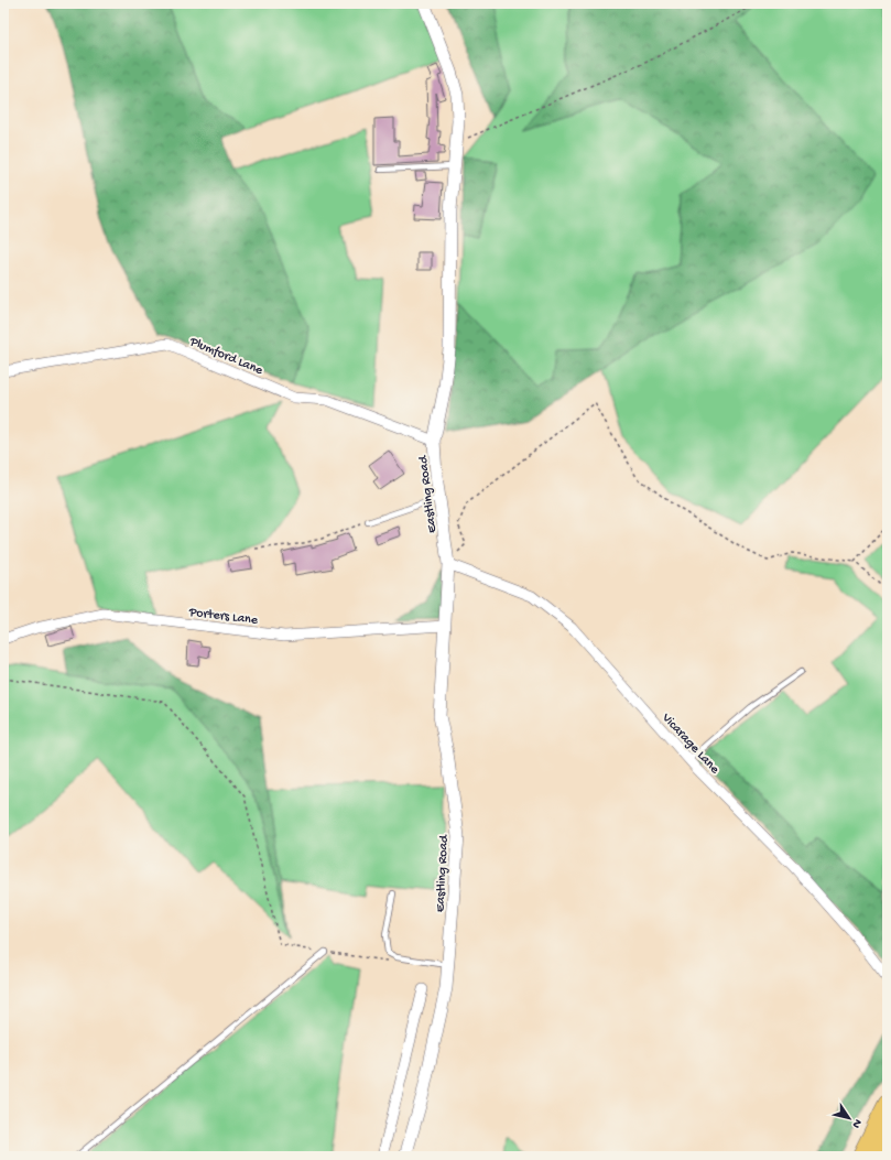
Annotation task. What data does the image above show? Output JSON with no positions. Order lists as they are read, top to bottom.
{
  "streets": {
    "street": [
      "Plumford Lane",
      "Eastling Road",
      "Porters Lane",
      "Vicarage Lane"
    ]
  },
  "crossings": [
    ["Plumford Lane", "Eastling Road"],
    ["Eastling Road", "Porters Lane"],
    ["Eastling Road", "Vicarage Lane"]
  ],
  "north": "bottom right"
}
